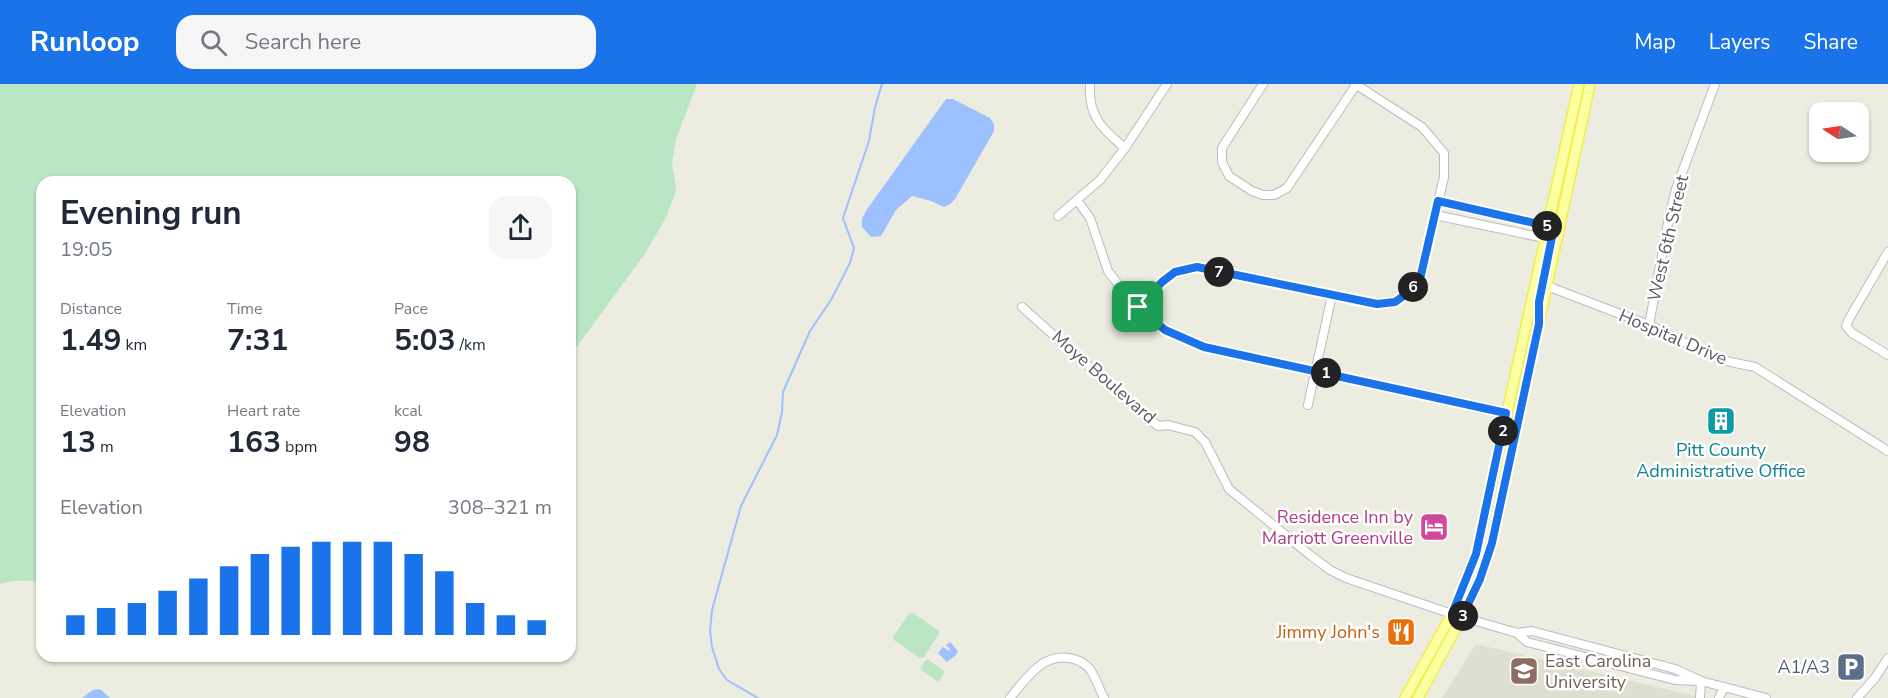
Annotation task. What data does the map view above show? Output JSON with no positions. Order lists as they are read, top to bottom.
{
  "streets": {
    "street": ["West 6th Street", "Hospital Drive", "Moye Boulevard"]
  },
  "crossings": [
    ["West 6th Street", "Hospital Drive"]
  ],
  "places": {
    "building": ["Pitt County Administrative Office"],
    "hotel": ["Residence Inn by Marriott Greenville"],
    "restaurant": ["Jimmy John's"],
    "parking": ["A1/A3"],
    "school or university": ["East Carolina University"]
  },
  "north": "left",
  "page": {
    "header": "Runloop",
    "search": "Search here",
    "nav": ["Map", "Layers", "Share"],
    "heading": ["Evening run", "19:05"],
    "pins": [
      "5",
      "7",
      "6",
      "1",
      "2",
      "3"
    ],
    "stats": [
      ["Distance", "1.49 km"],
      ["Time", "7:31"],
      ["Pace", "5:03 /km"],
      ["Elevation", "13 m"],
      ["Heart rate", "163 bpm"],
      ["kcal", "98"]
    ],
    "chart": ["Elevation", "308–321 m"]
  }
}
